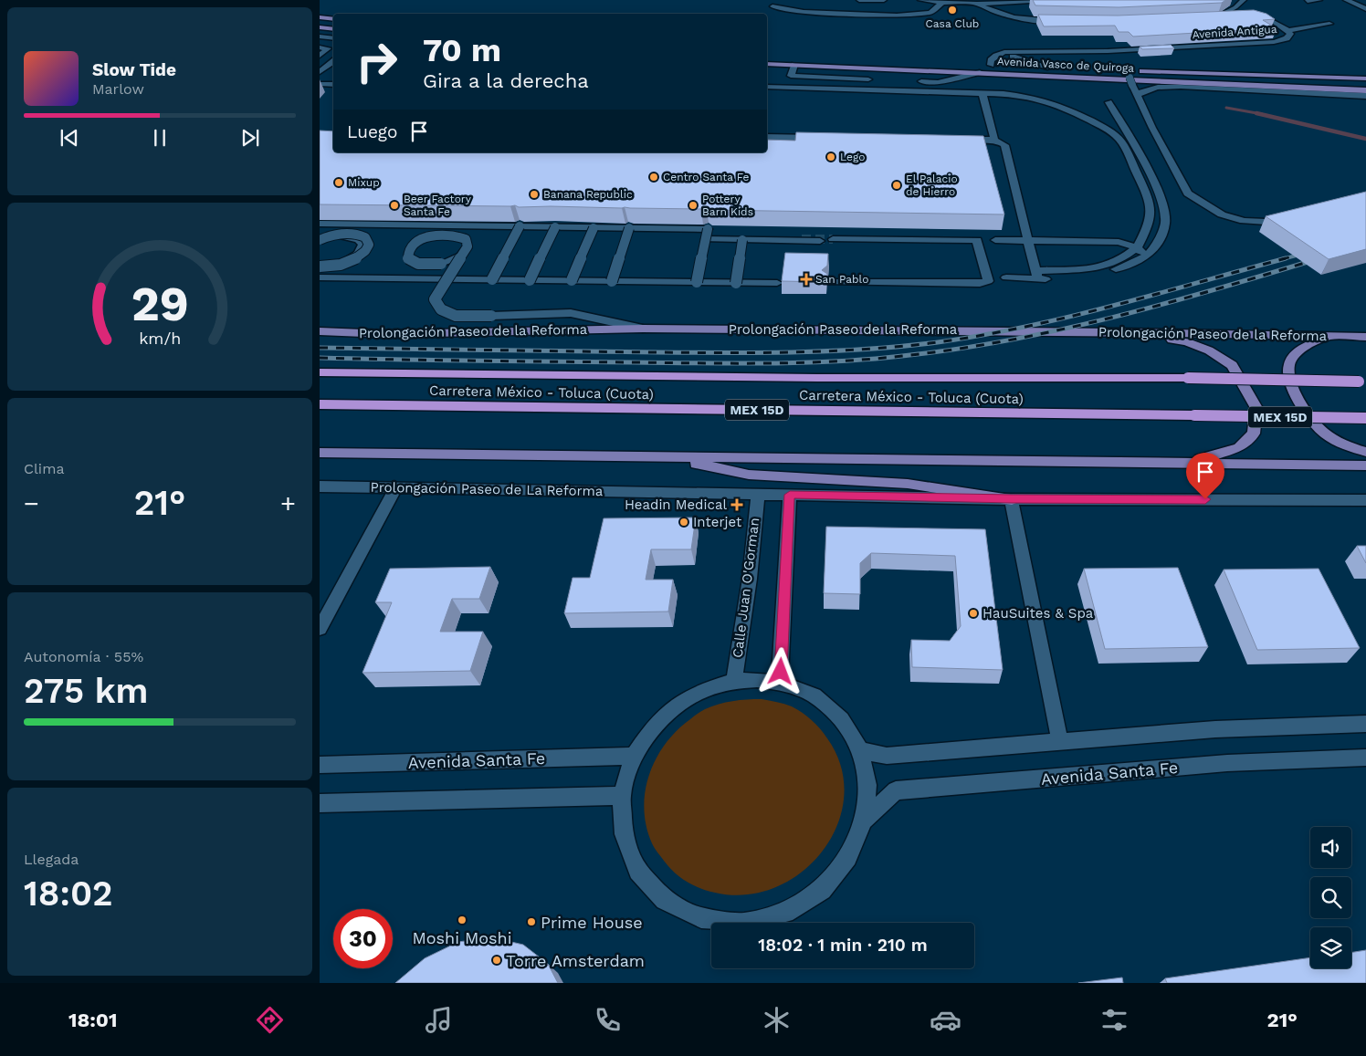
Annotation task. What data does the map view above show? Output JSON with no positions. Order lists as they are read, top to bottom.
{
  "streets": {
    "highway": ["Carretera México - Toluca (Cuota)", "MEX 15D"],
    "main road": ["Avenida Vasco de Quiroga", "Prolongación Paseo de la Reforma"],
    "street": [
      "Avenida Antigua",
      "Prolongación Paseo de La Reforma",
      "Calle Juan O'Gorman",
      "Avenida Santa Fe"
    ]
  },
  "crossings": [
    ["Avenida Antigua", "Avenida Vasco de Quiroga"],
    ["Prolongación Paseo de La Reforma", "Calle Juan O'Gorman"]
  ],
  "places": {
    "other": [
      "Casa Club",
      "Lego",
      "Centro Santa Fe",
      "Mixup",
      "El Palacio de Hierro",
      "Banana Republic",
      "Beer Factory Santa Fe",
      "Pottery Barn Kids",
      "Interjet",
      "HauSuites & Spa",
      "Moshi Moshi",
      "Prime House",
      "Torre Amsterdam"
    ],
    "health": ["San Pablo", "Headin Medical"]
  },
  "page": {
    "turn": ["70 m", "Gira a la derecha"],
    "song": ["Slow Tide", "Marlow"],
    "then": "Luego",
    "tile": [
      "Clima",
      ["Autonomía · 55%", "275 km"],
      ["Llegada", "18:02"]
    ],
    "heat": ["−", "21°", "+"],
    "limit": "30",
    "trip": "18:02 · 1 min · 210 m",
    "tabs": ["18:01", "21°"],
    "gauge": ["29", "km/h"]
  }
}
